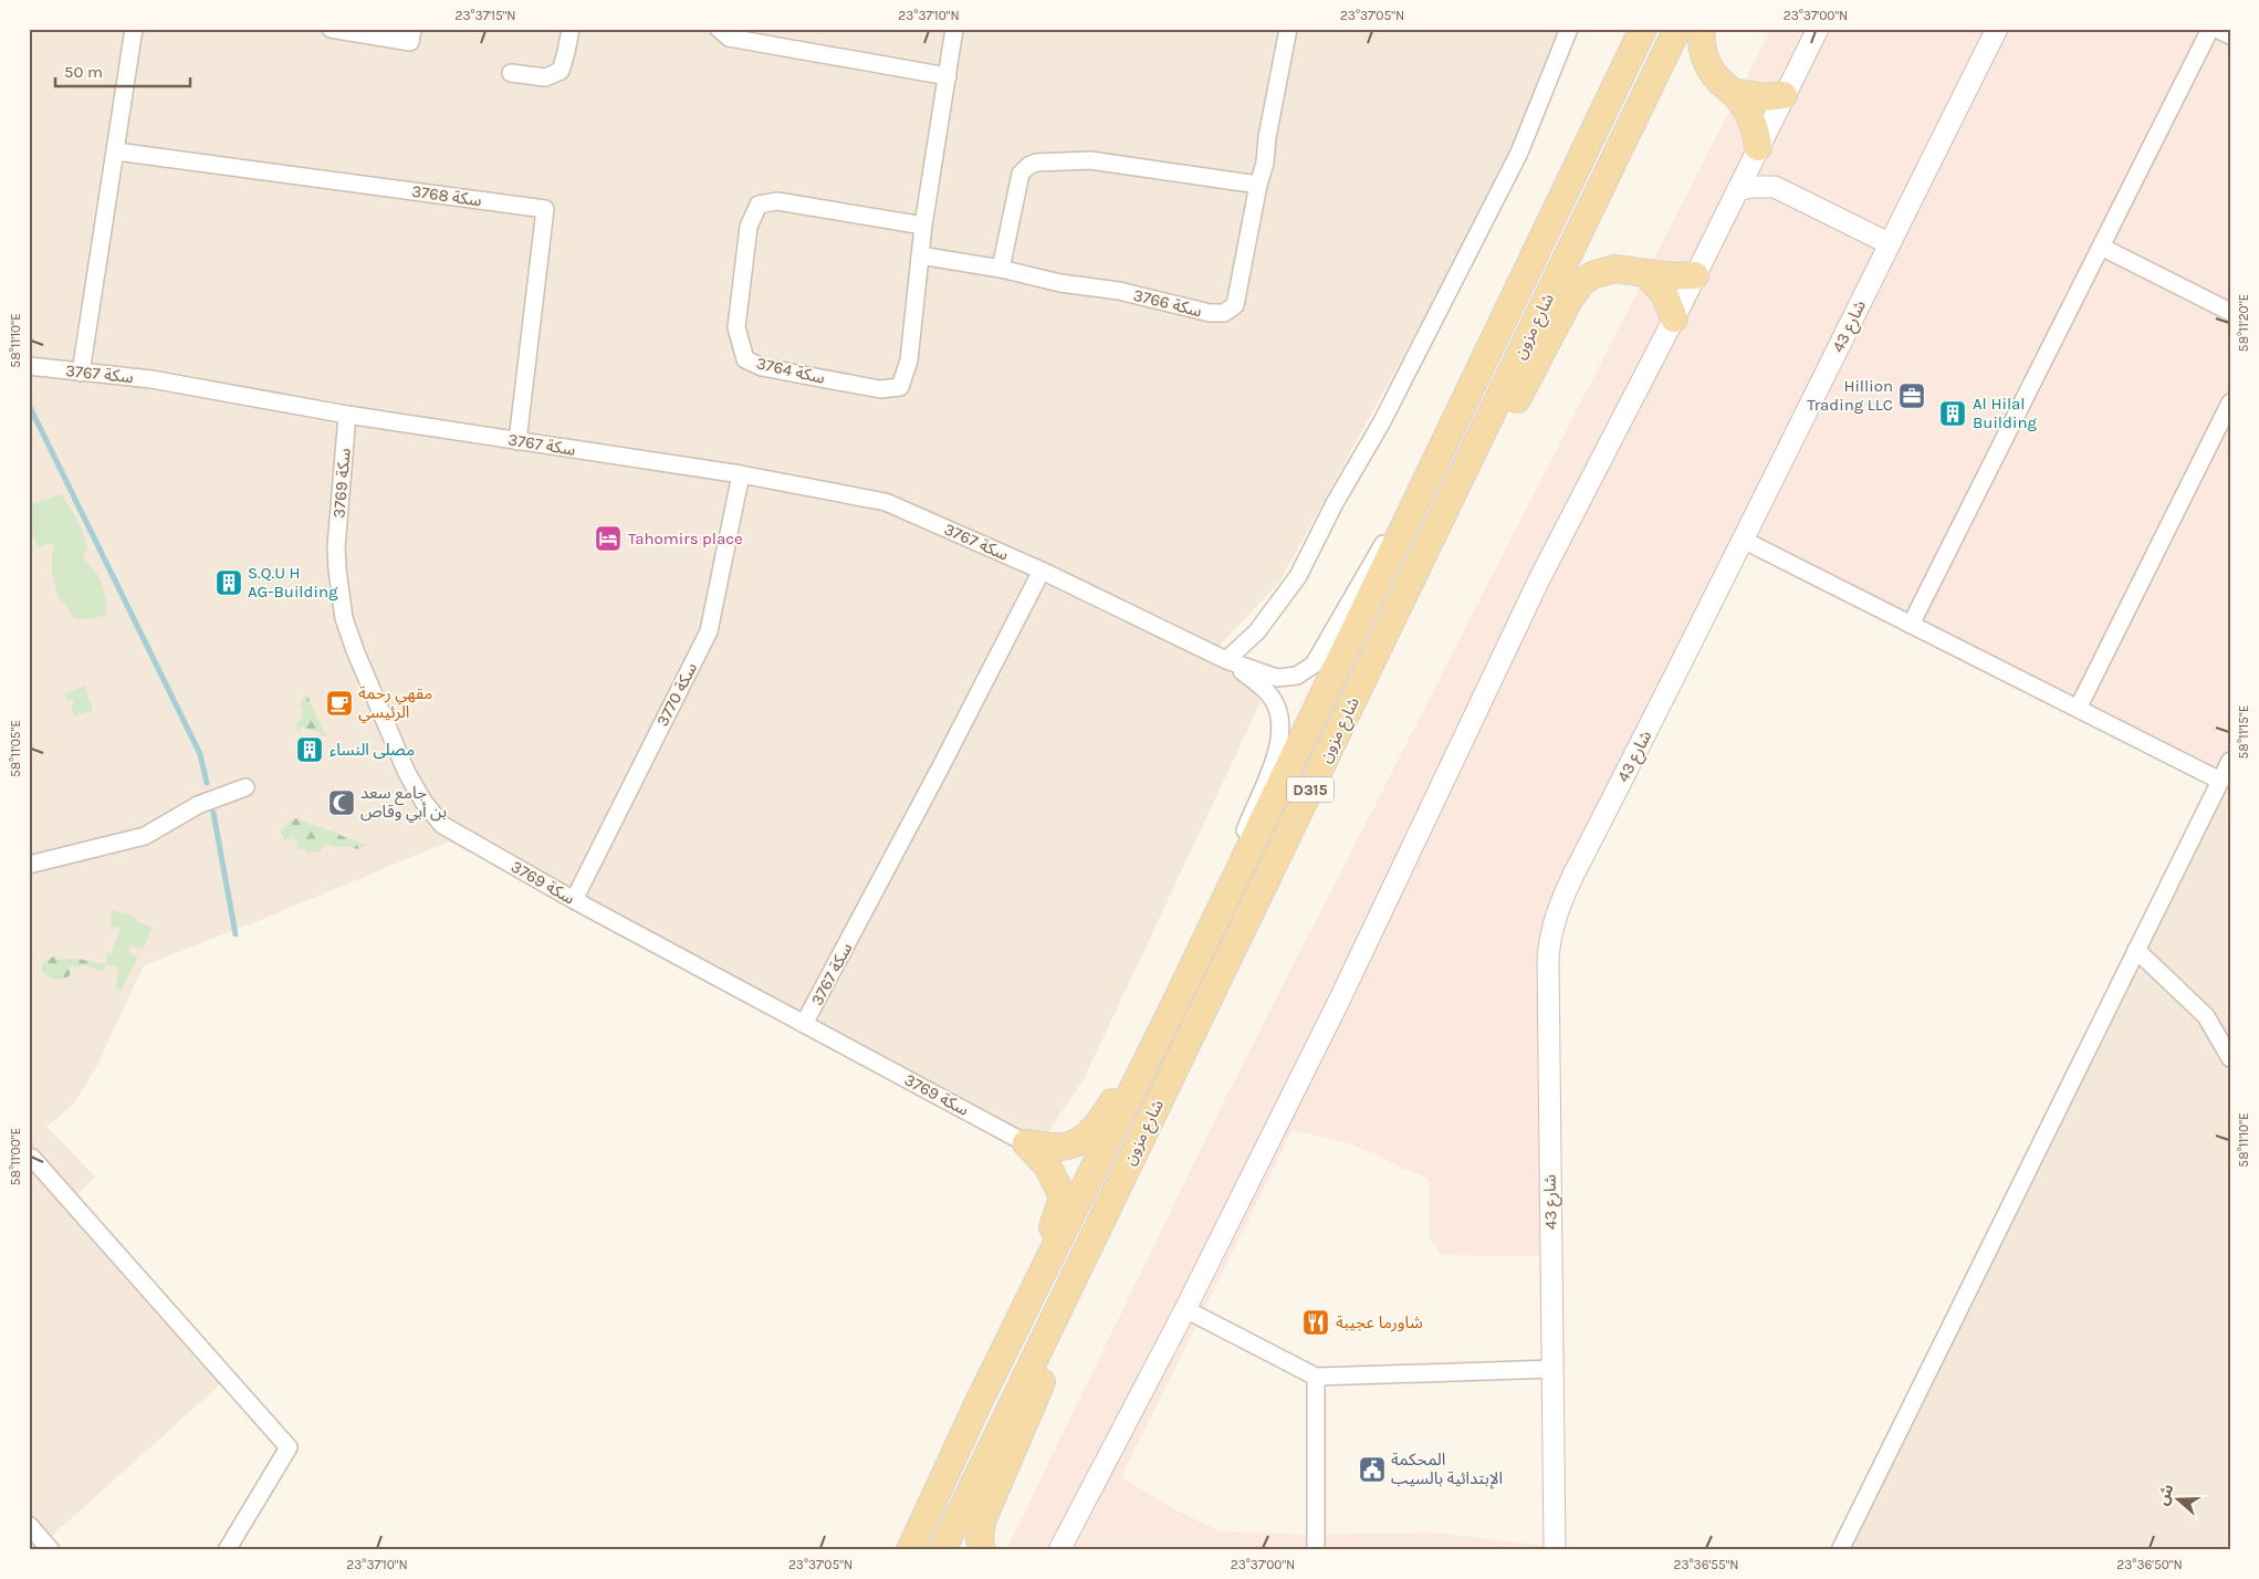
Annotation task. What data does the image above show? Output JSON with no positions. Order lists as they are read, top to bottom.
{
  "streets": {
    "main road": ["شارع مزون", "D315"],
    "street": [
      "سكة 3768",
      "سكة 3766",
      "شارع 43",
      "سكة 3764",
      "سكة 3767",
      "سكة 3769",
      "سكة 3770"
    ]
  },
  "crossings": [
    ["سكة 3768", "سكة 3767"],
    ["سكة 3766", "سكة 3764"],
    ["سكة 3767", "سكة 3769"],
    ["سكة 3767", "سكة 3770"],
    ["سكة 3769", "سكة 3770"]
  ],
  "places": {
    "office": ["Hillion Trading LLC"],
    "building": ["Al Hilal Building", "S.Q.U H AG-Building", "مصلى النساء"],
    "hotel": ["Tahomirs place"],
    "cafe": ["مقهي رحمة الرئيسي"],
    "mosque": ["جامع سعد بن أبي وقاص"],
    "restaurant": ["شاورما عجيبة"],
    "public building": ["المحكمة الإبتدائية بالسيب"]
  },
  "scale_bar": "50 m",
  "north": "left",
  "coordinates": [
    "23°37'15\"N",
    "23°37'10\"N",
    "23°37'05\"N",
    "23°37'00\"N",
    "58°11'20\"E",
    "58°11'10\"E",
    "58°11'15\"E",
    "58°11'05\"E",
    "58°11'00\"E",
    "23°36'55\"N",
    "23°36'50\"N"
  ]
}
